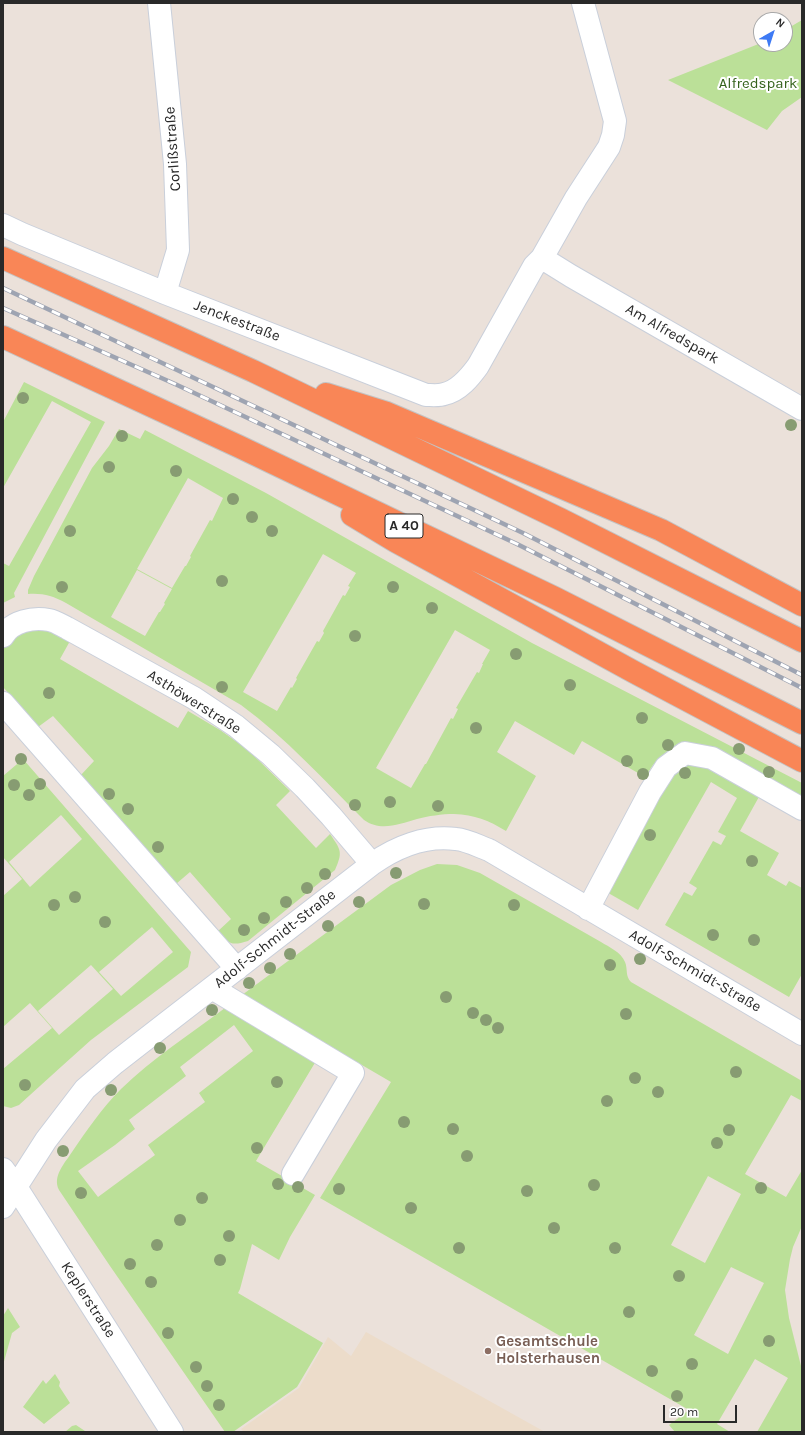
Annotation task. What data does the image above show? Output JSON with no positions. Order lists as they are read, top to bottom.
{
  "streets": {
    "highway": ["A 40"],
    "street": [
      "Corlißstraße",
      "Jenckestraße",
      "Am Alfredspark",
      "Asthöwerstraße",
      "Adolf-Schmidt-Straße",
      "Keplerstraße"
    ]
  },
  "crossings": [
    ["Corlißstraße", "Jenckestraße"],
    ["Jenckestraße", "Am Alfredspark"],
    ["Asthöwerstraße", "Adolf-Schmidt-Straße"],
    ["Adolf-Schmidt-Straße", "Keplerstraße"]
  ],
  "parks": ["Alfredspark"],
  "places": ["Gesamtschule Holsterhausen"],
  "scale_bar": "20 m",
  "north": "top right"
}
